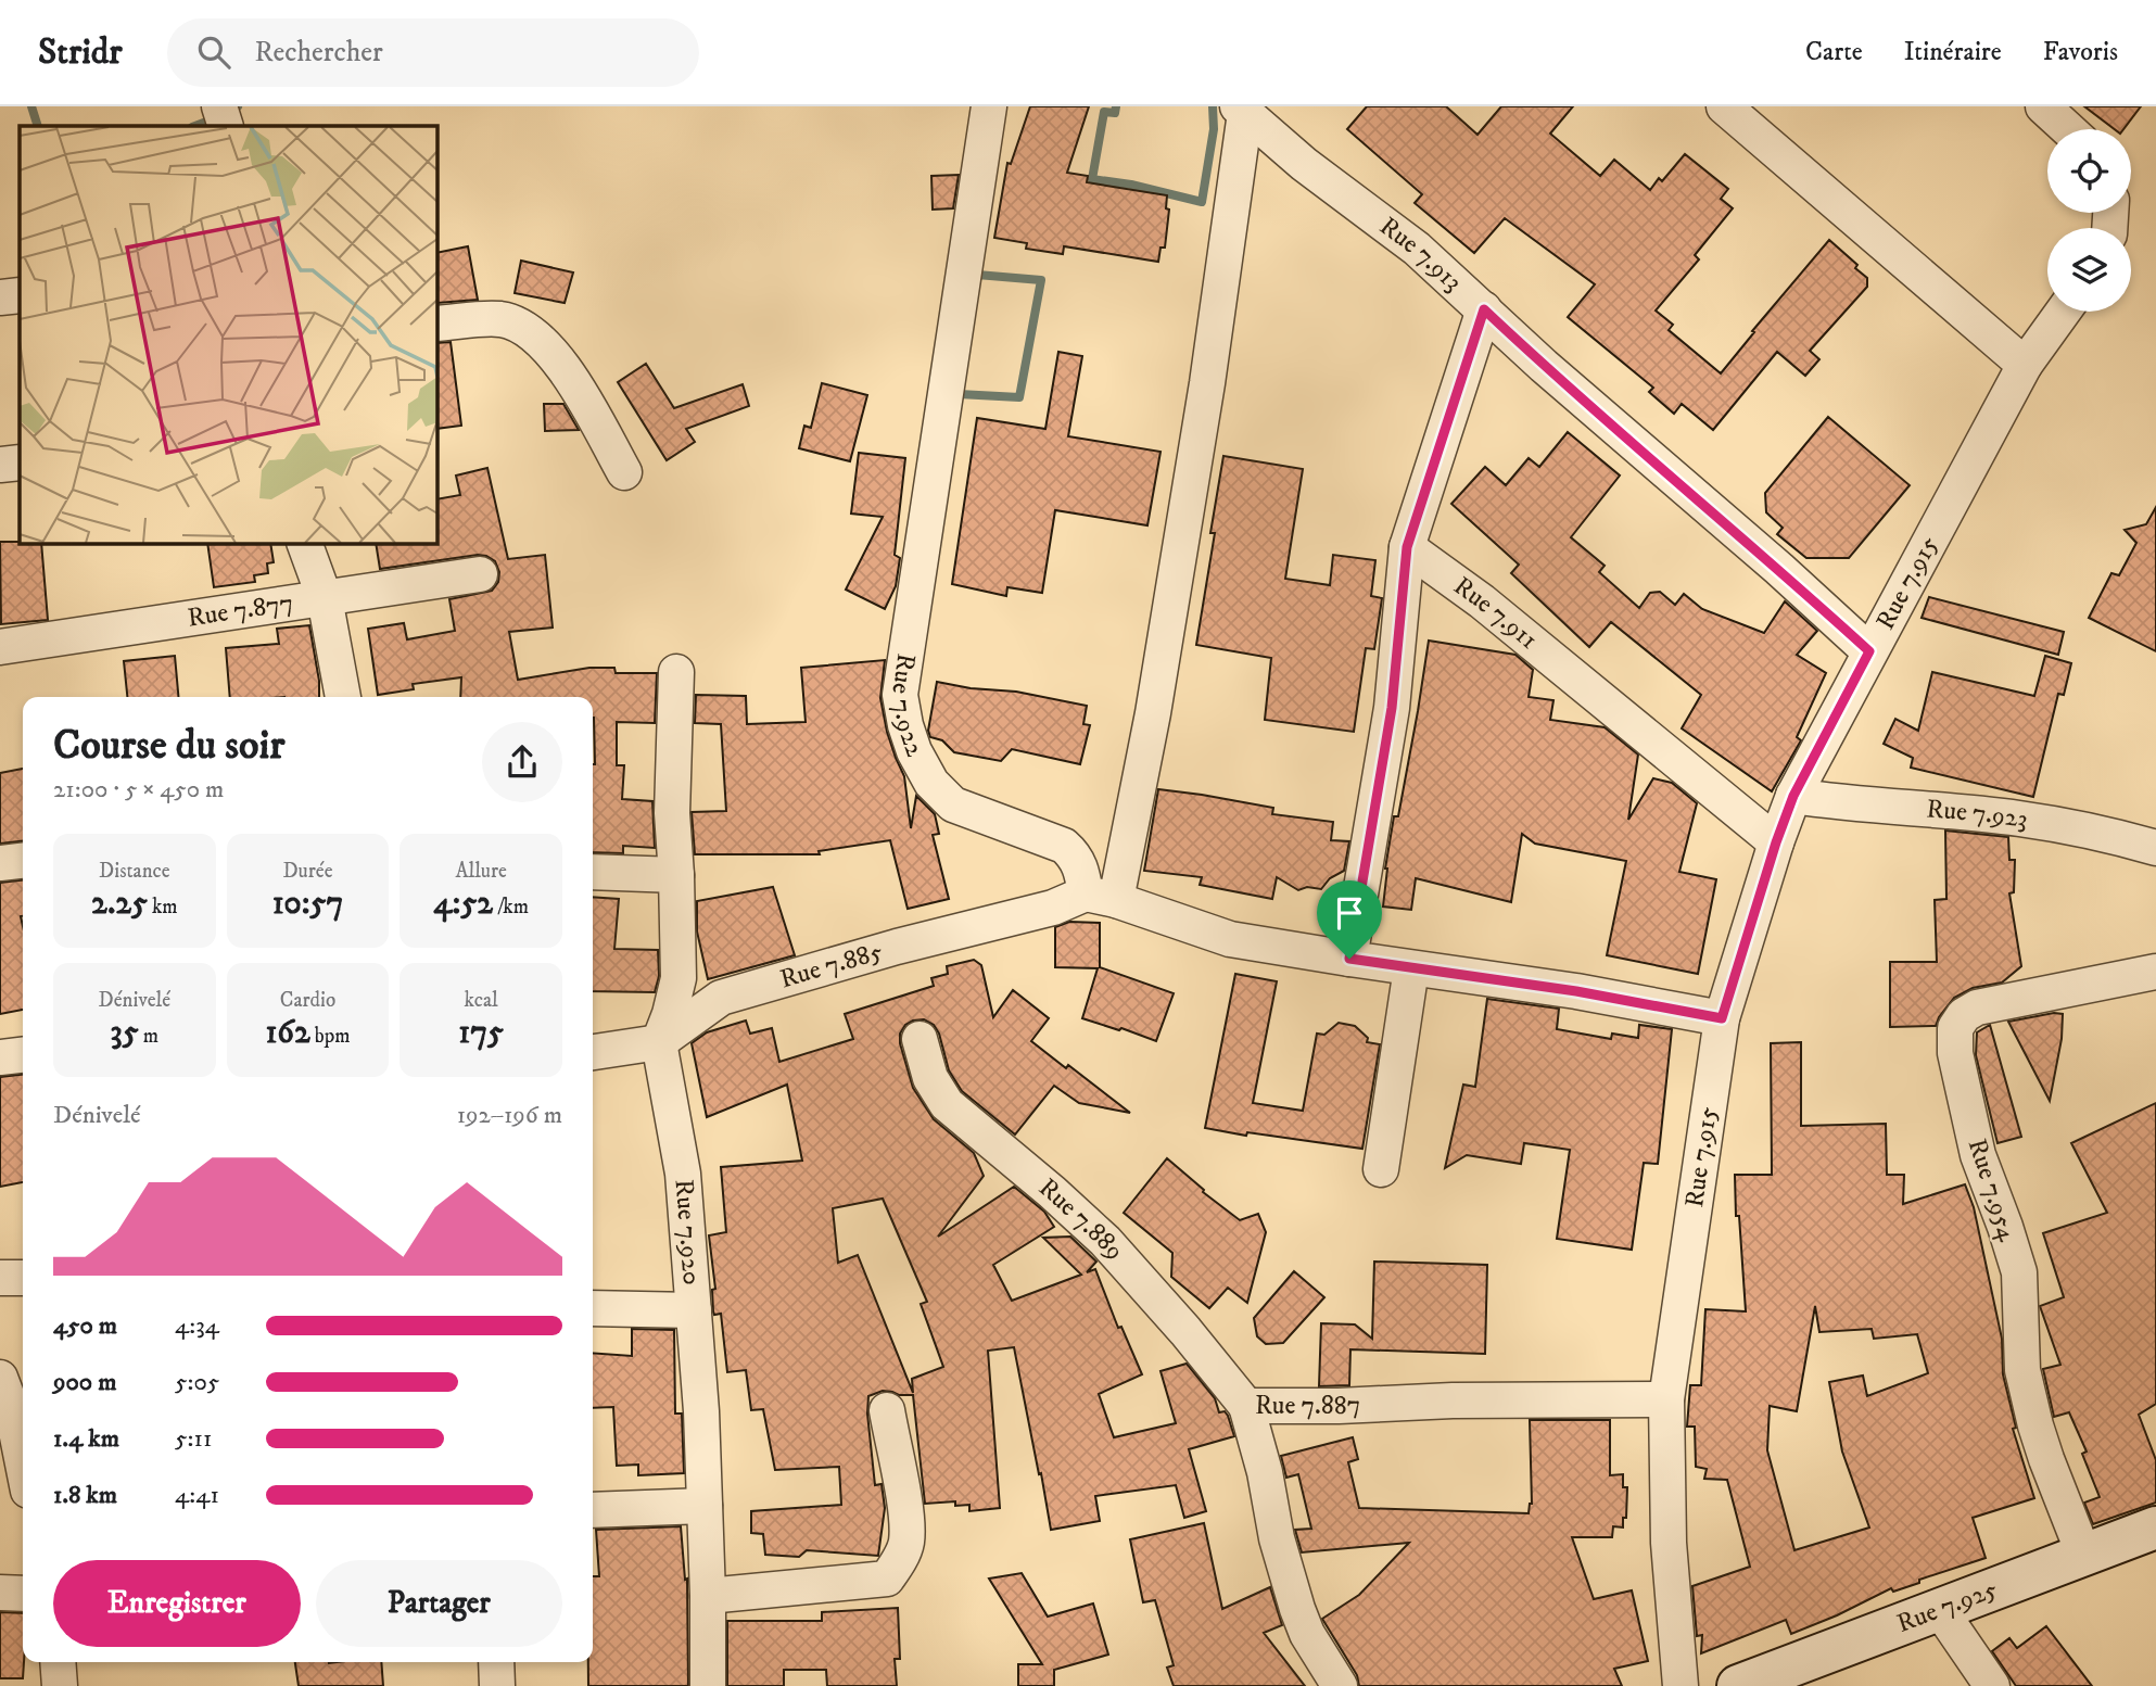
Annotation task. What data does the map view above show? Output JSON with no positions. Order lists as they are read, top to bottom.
{
  "streets": {
    "street": [
      "Rue 7.913",
      "Rue 7.915",
      "Rue 7.877",
      "Rue 7.911",
      "Rue 7.922",
      "Rue 7.923",
      "Rue 7.885",
      "Rue 7.954",
      "Rue 7.889",
      "Rue 7.920",
      "Rue 7.887",
      "Rue 7.925"
    ]
  },
  "crossings": [
    ["Rue 7.913", "Rue 7.915"],
    ["Rue 7.915", "Rue 7.911"],
    ["Rue 7.915", "Rue 7.923"],
    ["Rue 7.915", "Rue 7.887"],
    ["Rue 7.922", "Rue 7.885"],
    ["Rue 7.885", "Rue 7.920"],
    ["Rue 7.954", "Rue 7.925"],
    ["Rue 7.889", "Rue 7.887"]
  ],
  "page": {
    "header": "Stridr",
    "search": "Rechercher",
    "nav": ["Carte", "Itinéraire", "Favoris"],
    "heading": ["Course du soir", "21:00 · 5 × 450 m"],
    "stats": [
      ["Distance", "2.25 km"],
      ["Durée", "10:57"],
      ["Allure", "4:52 /km"],
      ["Dénivelé", "35 m"],
      ["Cardio", "162 bpm"],
      ["kcal", "175"]
    ],
    "chart": ["Dénivelé", "192–196 m"],
    "list": [
      {
        "name": "450 m",
        "note": "4:34"
      },
      {
        "name": "900 m",
        "note": "5:05"
      },
      {
        "name": "1.4 km",
        "note": "5:11"
      },
      {
        "name": "1.8 km",
        "note": "4:41"
      }
    ],
    "buttons": ["Enregistrer", "Partager"]
  }
}
